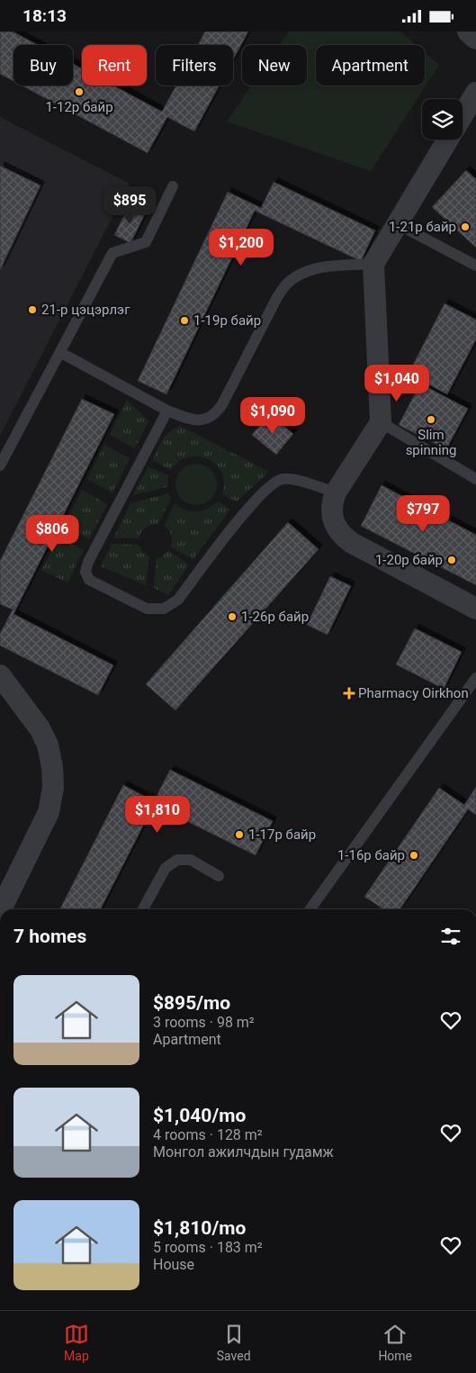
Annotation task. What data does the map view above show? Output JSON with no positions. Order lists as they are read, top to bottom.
{
  "places": {
    "other": [
      "1-12р байр",
      "1-21р байр",
      "21-р цэцэрлэг",
      "1-19р байр",
      "Slim spinning",
      "1-20р байр",
      "1-26р байр",
      "1-17р байр",
      "1-16р байр"
    ],
    "health": ["Pharmacy Oirkhon"]
  },
  "page": {
    "status": "18:13",
    "chip": [
      "Buy",
      "Rent",
      "Filters",
      "New",
      "Apartment"
    ],
    "price": [
      "$895",
      "$1,200",
      "$1,040",
      "$1,090",
      "$797",
      "$806",
      "$1,810"
    ],
    "heading": "7 homes",
    "list": [
      {
        "name": "$895/mo",
        "note": "3 rooms · 98 m² · Apartment"
      },
      {
        "name": "$1,040/mo",
        "note": "4 rooms · 128 m² · Монгол ажилчдын гудамж"
      },
      {
        "name": "$1,810/mo",
        "note": "5 rooms · 183 m² · House"
      }
    ],
    "tabs": ["Map", "Saved", "Home"]
  }
}
